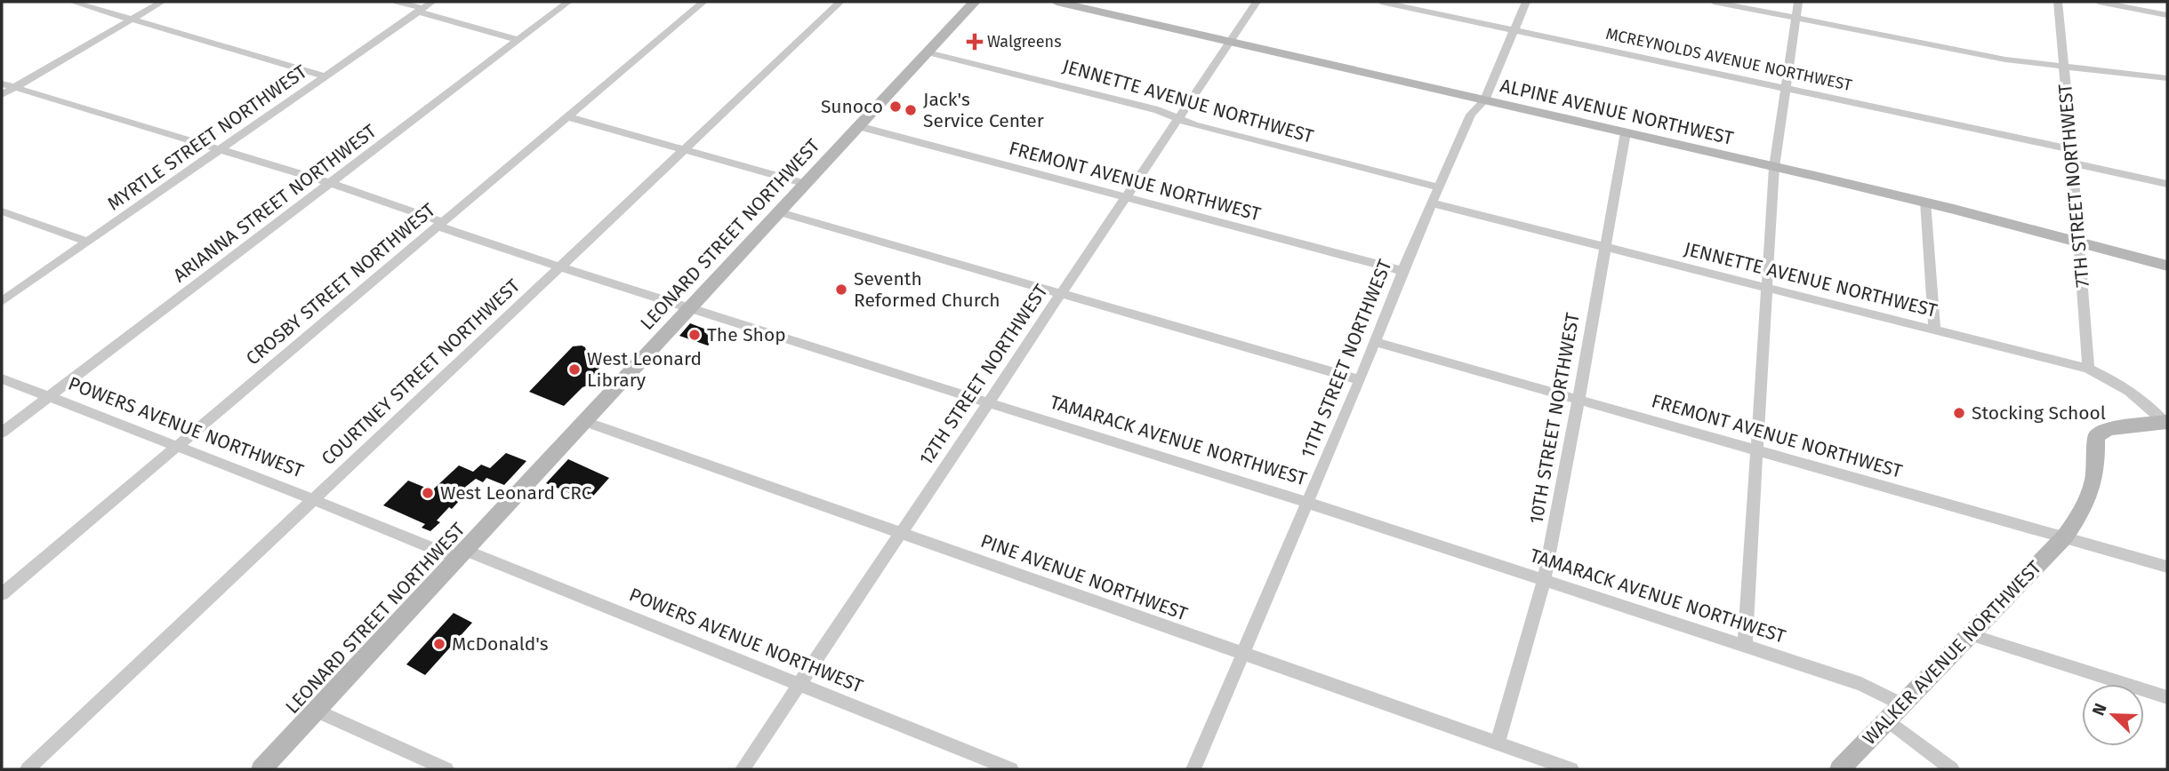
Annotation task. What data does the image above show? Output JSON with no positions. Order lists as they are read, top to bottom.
{
  "streets": {
    "main road": ["ALPINE AVENUE NORTHWEST", "LEONARD STREET NORTHWEST", "WALKER AVENUE NORTHWEST"],
    "street": [
      "MCREYNOLDS AVENUE NORTHWEST",
      "JENNETTE AVENUE NORTHWEST",
      "MYRTLE STREET NORTHWEST",
      "FREMONT AVENUE NORTHWEST",
      "7TH STREET NORTHWEST",
      "ARIANNA STREET NORTHWEST",
      "CROSBY STREET NORTHWEST",
      "11TH STREET NORTHWEST",
      "COURTNEY STREET NORTHWEST",
      "12TH STREET NORTHWEST",
      "10TH STREET NORTHWEST",
      "POWERS AVENUE NORTHWEST",
      "TAMARACK AVENUE NORTHWEST",
      "PINE AVENUE NORTHWEST"
    ]
  },
  "crossings": [
    ["MCREYNOLDS AVENUE NORTHWEST", "7TH STREET NORTHWEST"],
    ["MCREYNOLDS AVENUE NORTHWEST", "11TH STREET NORTHWEST"],
    ["JENNETTE AVENUE NORTHWEST", "7TH STREET NORTHWEST"],
    ["JENNETTE AVENUE NORTHWEST", "LEONARD STREET NORTHWEST"],
    ["JENNETTE AVENUE NORTHWEST", "11TH STREET NORTHWEST"],
    ["JENNETTE AVENUE NORTHWEST", "12TH STREET NORTHWEST"],
    ["JENNETTE AVENUE NORTHWEST", "10TH STREET NORTHWEST"],
    ["ALPINE AVENUE NORTHWEST", "7TH STREET NORTHWEST"],
    ["ALPINE AVENUE NORTHWEST", "11TH STREET NORTHWEST"],
    ["ALPINE AVENUE NORTHWEST", "12TH STREET NORTHWEST"],
    ["ALPINE AVENUE NORTHWEST", "10TH STREET NORTHWEST"],
    ["MYRTLE STREET NORTHWEST", "TAMARACK AVENUE NORTHWEST"],
    ["FREMONT AVENUE NORTHWEST", "LEONARD STREET NORTHWEST"],
    ["FREMONT AVENUE NORTHWEST", "11TH STREET NORTHWEST"],
    ["FREMONT AVENUE NORTHWEST", "12TH STREET NORTHWEST"],
    ["FREMONT AVENUE NORTHWEST", "10TH STREET NORTHWEST"],
    ["FREMONT AVENUE NORTHWEST", "WALKER AVENUE NORTHWEST"],
    ["ARIANNA STREET NORTHWEST", "POWERS AVENUE NORTHWEST"],
    ["ARIANNA STREET NORTHWEST", "TAMARACK AVENUE NORTHWEST"],
    ["LEONARD STREET NORTHWEST", "POWERS AVENUE NORTHWEST"],
    ["LEONARD STREET NORTHWEST", "TAMARACK AVENUE NORTHWEST"],
    ["LEONARD STREET NORTHWEST", "PINE AVENUE NORTHWEST"],
    ["CROSBY STREET NORTHWEST", "POWERS AVENUE NORTHWEST"],
    ["CROSBY STREET NORTHWEST", "TAMARACK AVENUE NORTHWEST"],
    ["11TH STREET NORTHWEST", "TAMARACK AVENUE NORTHWEST"],
    ["11TH STREET NORTHWEST", "PINE AVENUE NORTHWEST"],
    ["COURTNEY STREET NORTHWEST", "POWERS AVENUE NORTHWEST"],
    ["COURTNEY STREET NORTHWEST", "TAMARACK AVENUE NORTHWEST"],
    ["12TH STREET NORTHWEST", "POWERS AVENUE NORTHWEST"],
    ["12TH STREET NORTHWEST", "TAMARACK AVENUE NORTHWEST"],
    ["12TH STREET NORTHWEST", "PINE AVENUE NORTHWEST"],
    ["10TH STREET NORTHWEST", "TAMARACK AVENUE NORTHWEST"],
    ["10TH STREET NORTHWEST", "PINE AVENUE NORTHWEST"],
    ["TAMARACK AVENUE NORTHWEST", "WALKER AVENUE NORTHWEST"]
  ],
  "places": {
    "health": ["Walgreens"],
    "other": [
      "Sunoco",
      "Jack's Service Center",
      "Seventh Reformed Church",
      "The Shop",
      "West Leonard Library",
      "Stocking School",
      "West Leonard CRC",
      "McDonald's"
    ]
  },
  "north": "top left"
}
